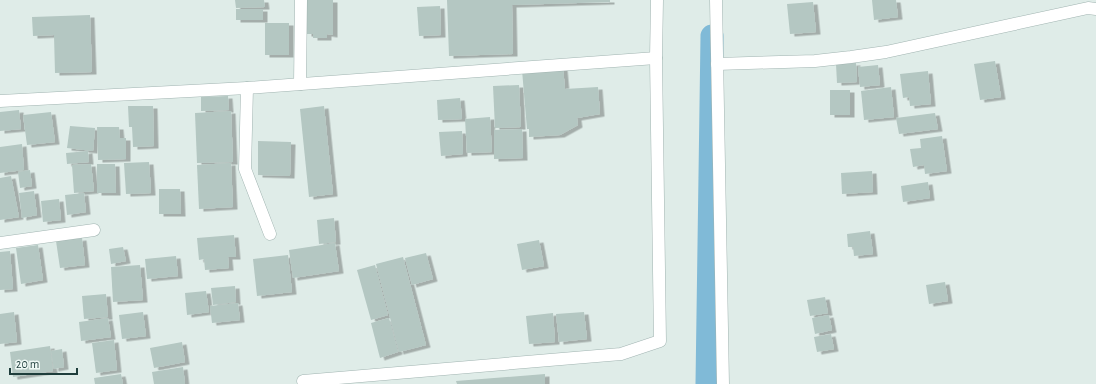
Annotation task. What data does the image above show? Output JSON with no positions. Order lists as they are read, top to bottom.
{
  "scale_bar": "20 m"
}
